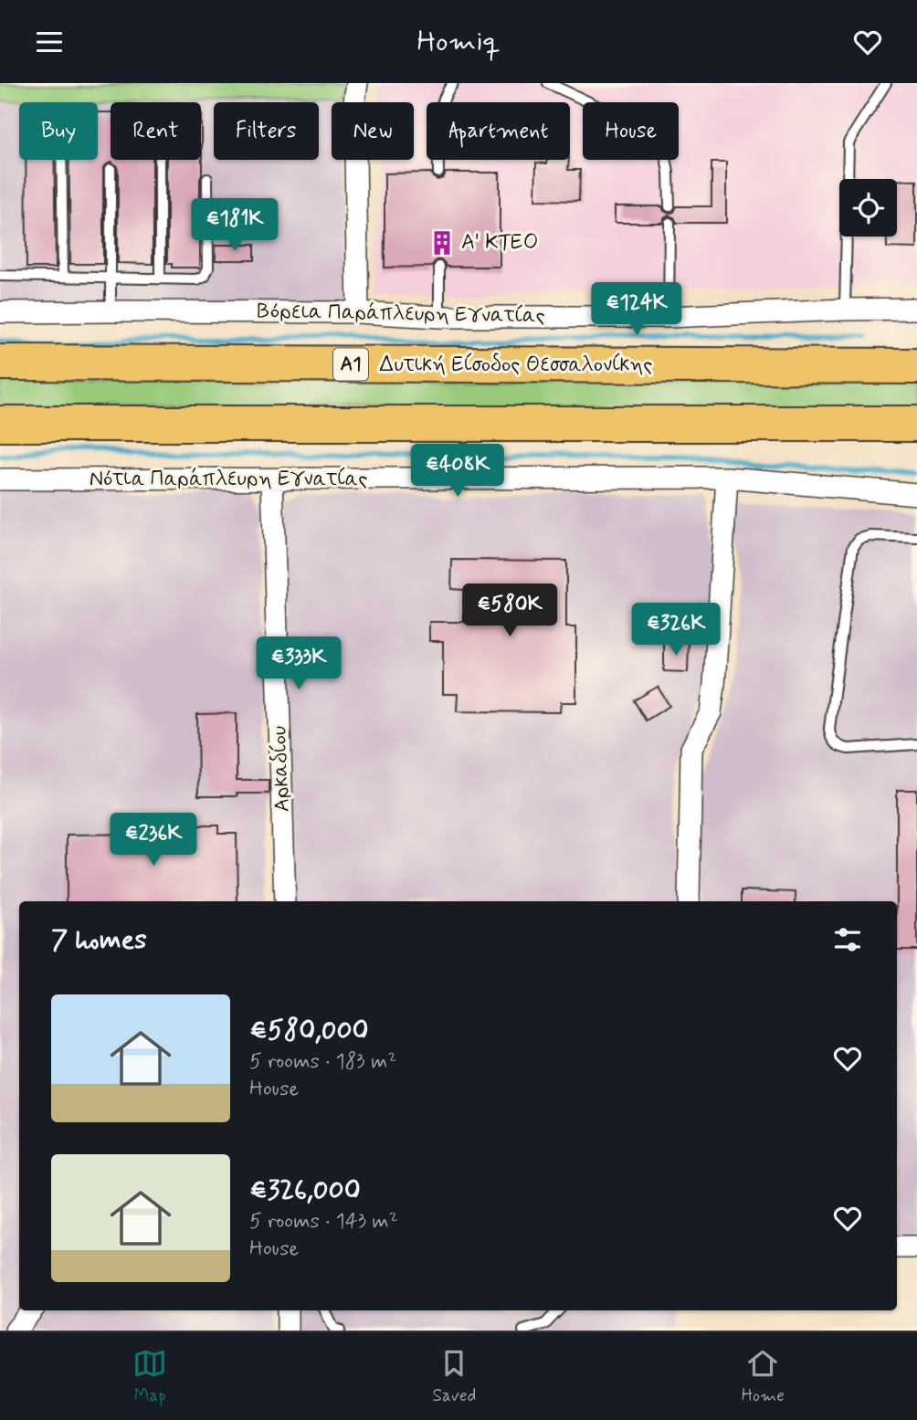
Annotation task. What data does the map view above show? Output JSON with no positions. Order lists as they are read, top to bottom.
{
  "streets": {
    "highway": ["Α1", "Δυτική Είσοδος Θεσσαλονίκης"],
    "street": ["Βόρεια Παράπλευρη Εγνατίας", "Νότια Παράπλευρη Εγνατίας", "Αρκαδίου"]
  },
  "crossings": [
    ["Νότια Παράπλευρη Εγνατίας", "Αρκαδίου"]
  ],
  "places": {
    "building": ["Α' ΚΤΕΟ"]
  },
  "page": {
    "header": "Homiq",
    "chip": [
      "Buy",
      "Rent",
      "Filters",
      "New",
      "Apartment",
      "House"
    ],
    "price": [
      "€181K",
      "€124K",
      "€408K",
      "€580K",
      "€326K",
      "€333K",
      "€236K"
    ],
    "heading": "7 homes",
    "list": [
      {
        "name": "€580,000",
        "note": "5 rooms · 183 m² · House"
      },
      {
        "name": "€326,000",
        "note": "5 rooms · 143 m² · House"
      }
    ],
    "tabs": ["Map", "Saved", "Home"]
  }
}
